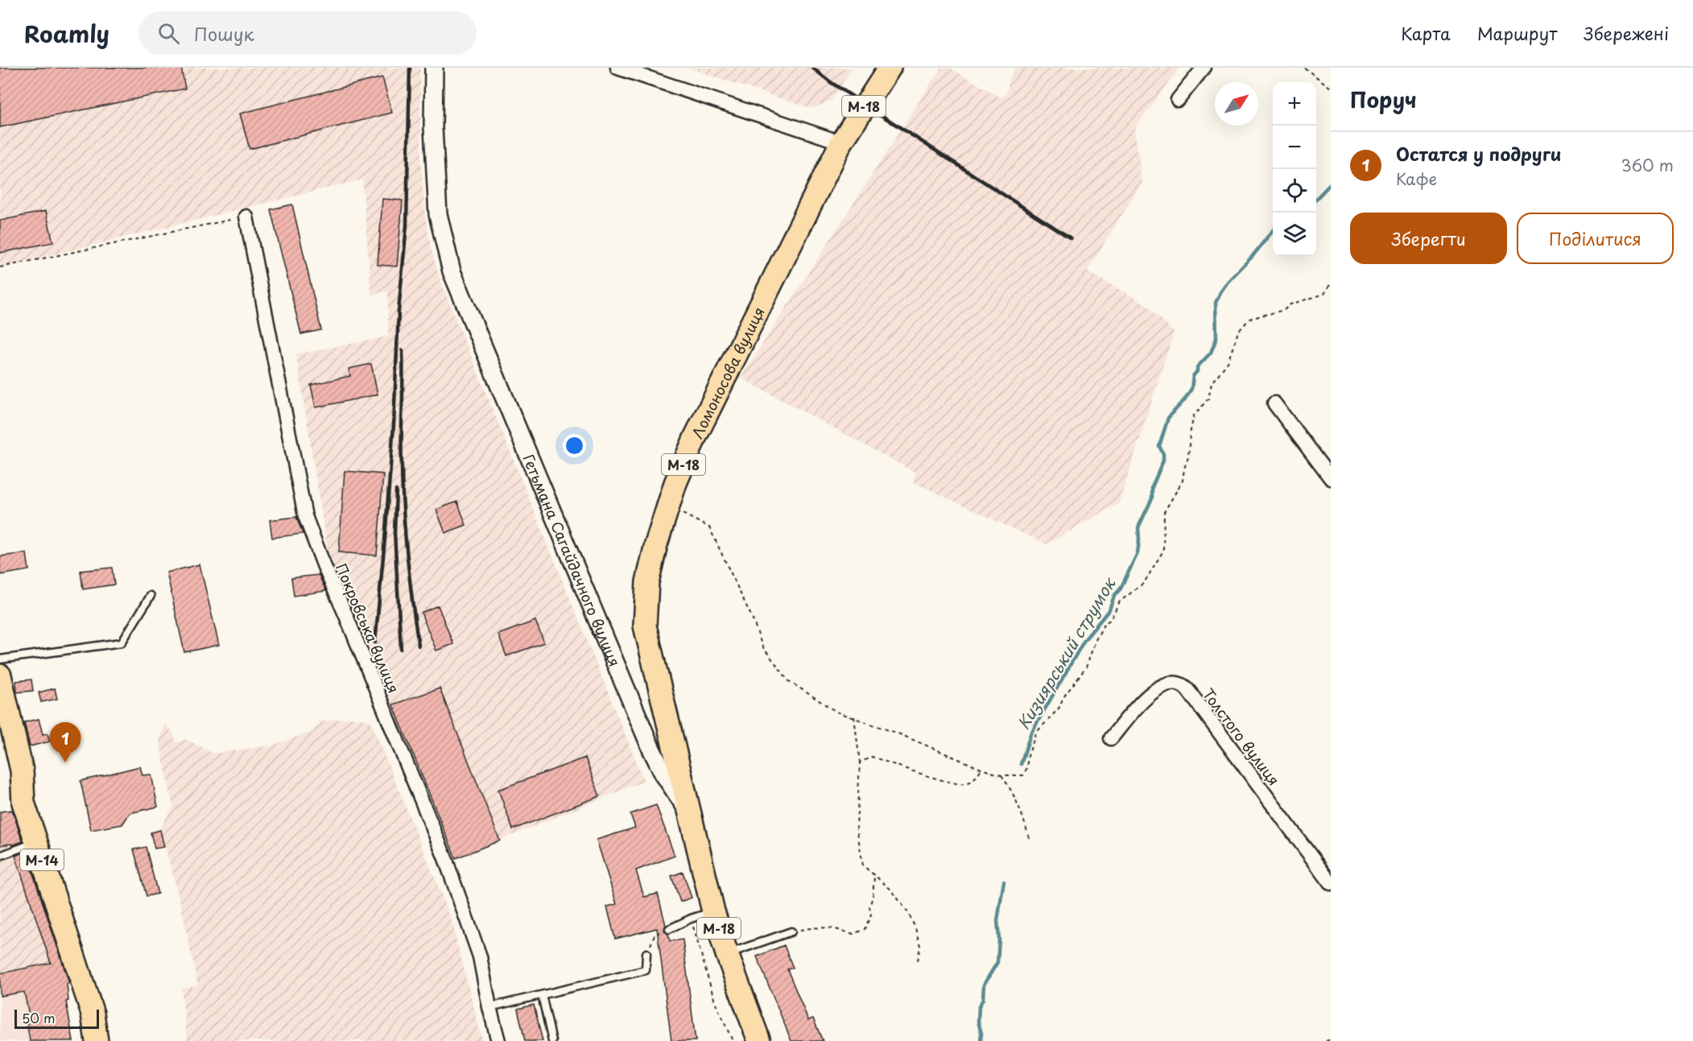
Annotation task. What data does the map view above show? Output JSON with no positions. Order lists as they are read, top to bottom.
{
  "streets": {
    "highway": [
      "М-18",
      "Ломоносова вулиця",
      "Гетьмана Сагайдачного вулиця",
      "М-14"
    ],
    "street": ["Покровська вулиця", "Толстого вулиця"]
  },
  "crossings": [
    ["Ломоносова вулиця", "Гетьмана Сагайдачного вулиця"]
  ],
  "water": ["Кизиярський струмок"],
  "scale_bar": "50 m",
  "north": "top right",
  "page": {
    "header": "Roamly",
    "search": "Пошук",
    "nav": ["Карта", "Маршрут", "Збережені"],
    "heading": "Поруч",
    "map_buttons": ["+", "−"],
    "list": [
      {
        "mark": "1",
        "name": "Остатся у подруги",
        "note": "Кафе",
        "value": "360 m"
      }
    ],
    "buttons": ["Зберегти", "Поділитися"],
    "pins": "1",
    "scale": "50 m"
  }
}
